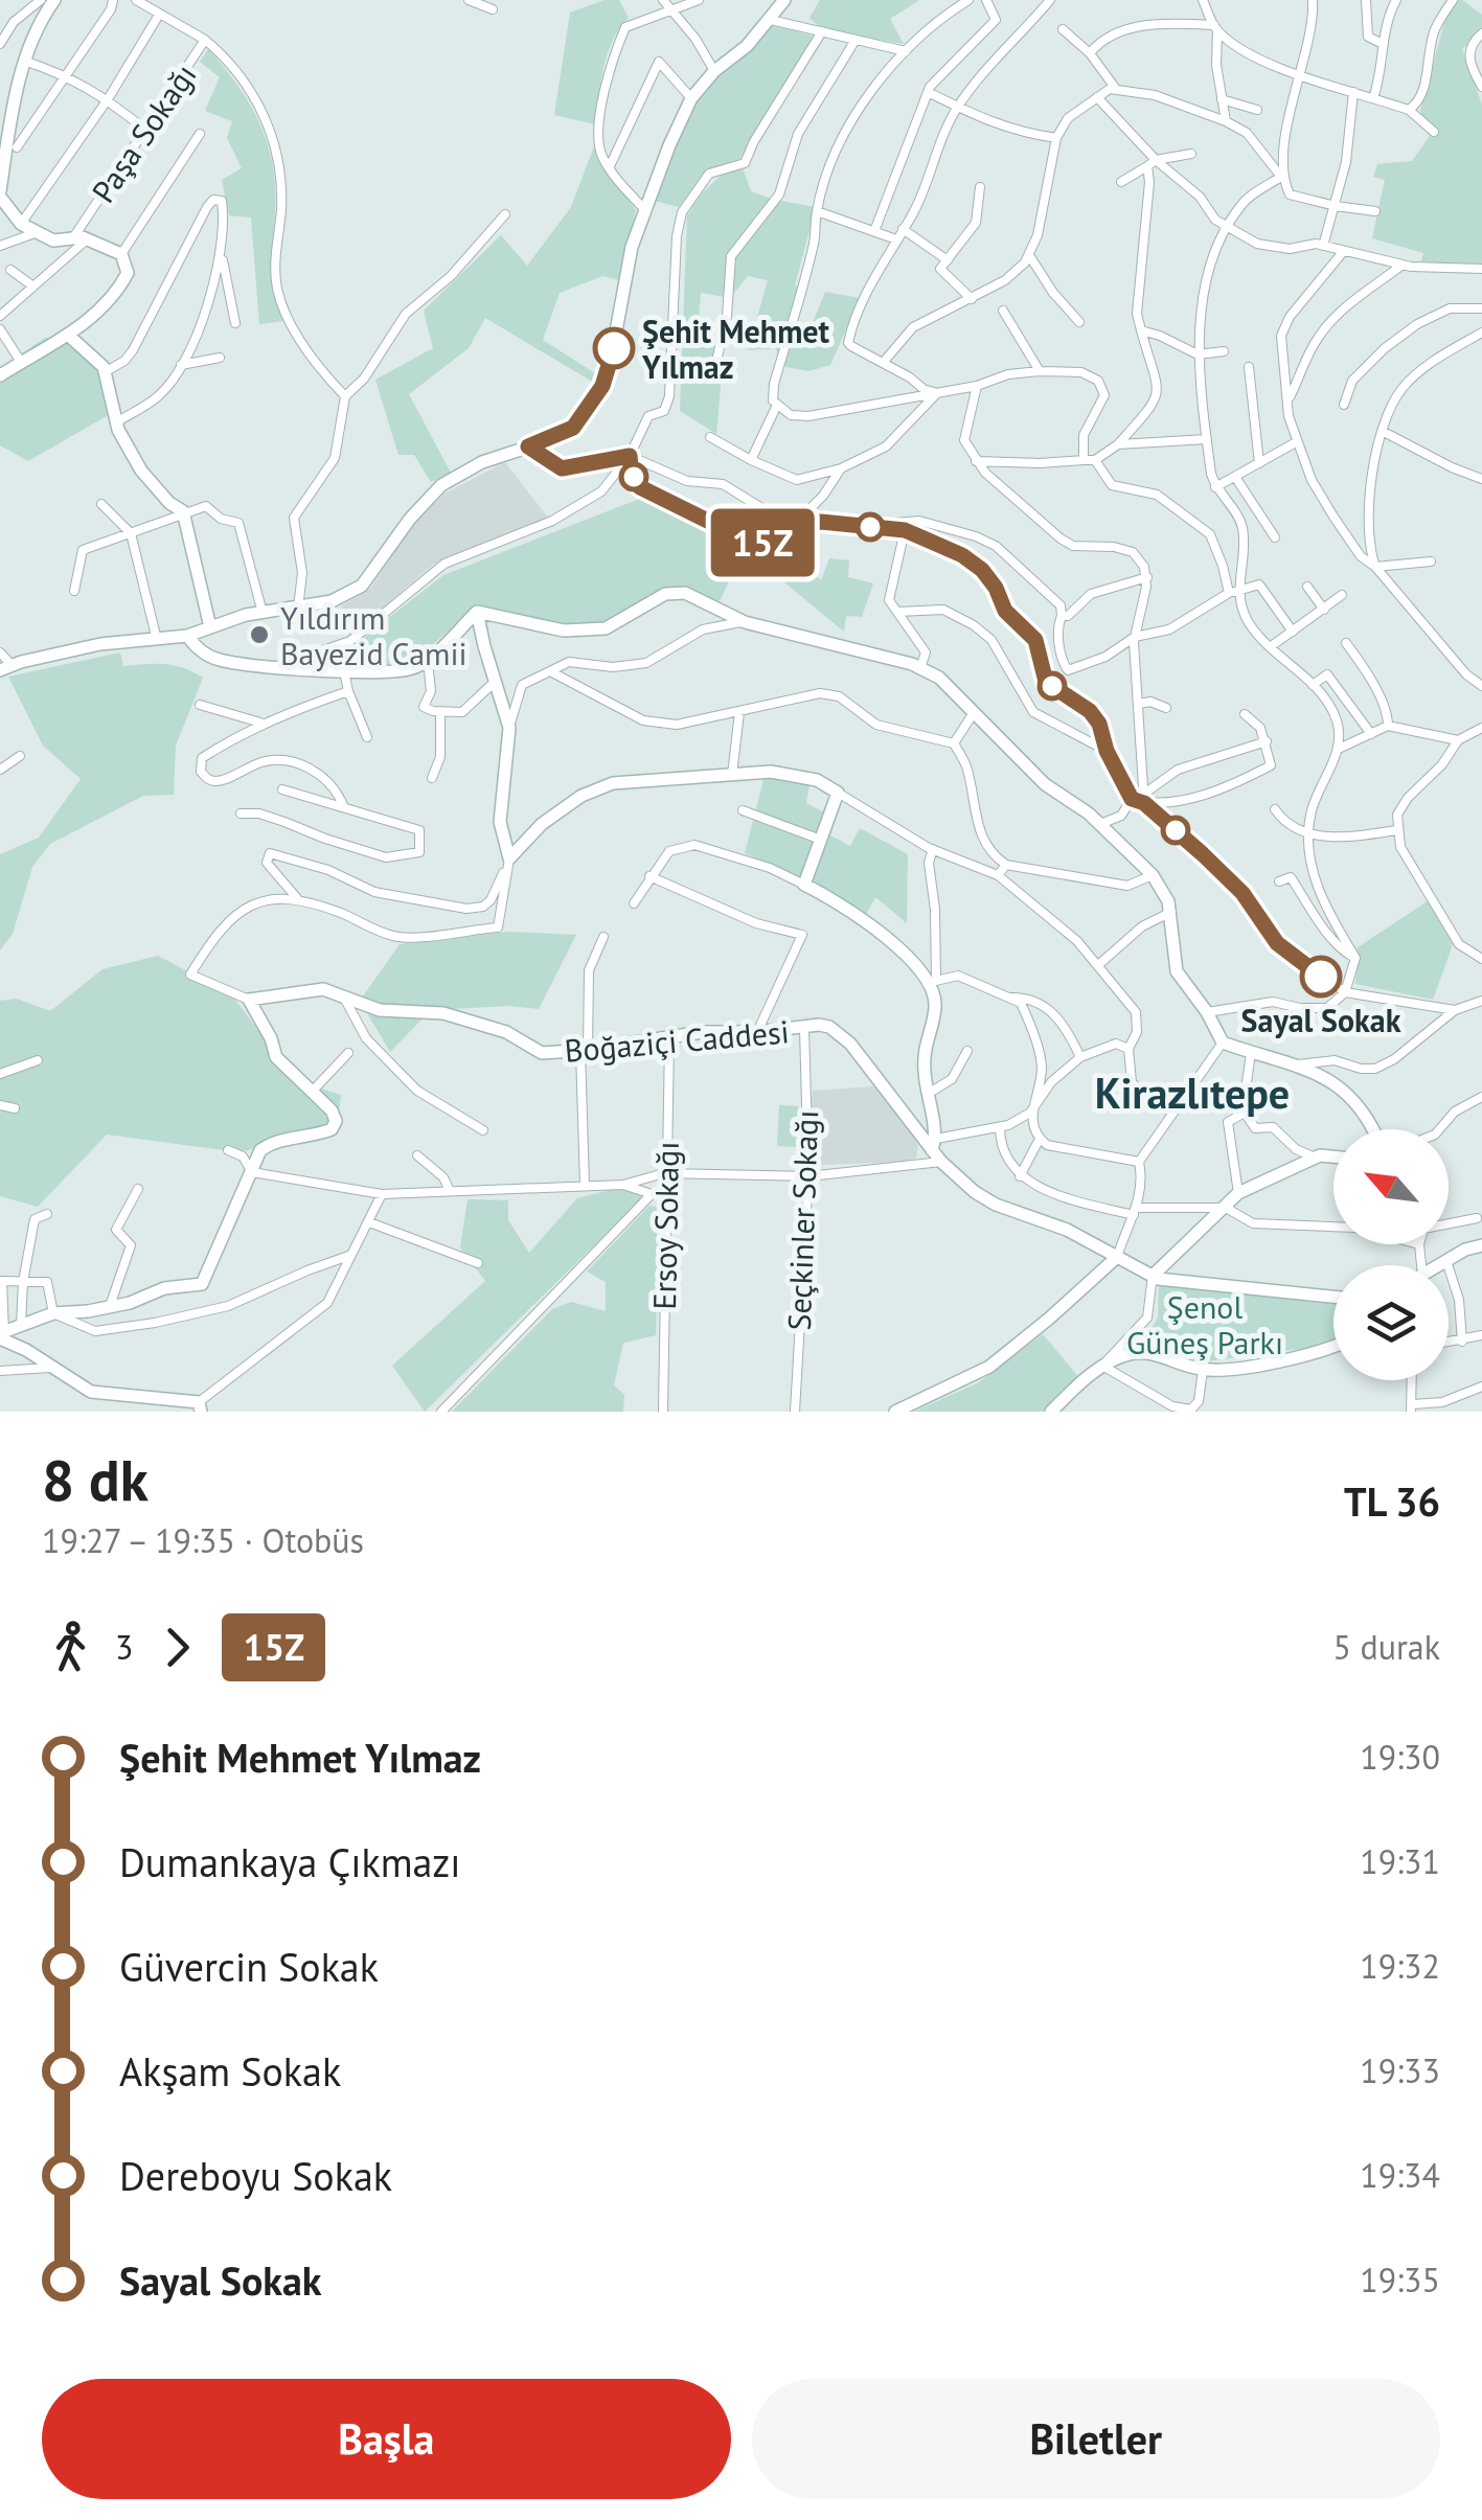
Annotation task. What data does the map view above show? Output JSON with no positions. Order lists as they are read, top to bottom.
{
  "streets": {
    "street": [
      "Paşa Sokağı",
      "Boğaziçi Caddesi",
      "Seçkinler Sokağı",
      "Ersoy Sokağı"
    ]
  },
  "crossings": [
    ["Boğaziçi Caddesi", "Seçkinler Sokağı"],
    ["Boğaziçi Caddesi", "Ersoy Sokağı"]
  ],
  "districts": ["Kirazlıtepe"],
  "parks": ["Şenol Güneş Parkı"],
  "places": ["Şehit Mehmet Yılmaz", "Yıldırım Bayezid Camii", "Sayal Sokak"],
  "lines": ["bus line 15Z"],
  "north": "top left",
  "page": {
    "on_map": "15Z",
    "heading": ["8 dk", "19:27 – 19:35 · Otobüs", "TL 36"],
    "legs": ["3", "15Z", "5 durak"],
    "list": [
      {
        "name": "Şehit Mehmet Yılmaz",
        "value": "19:30"
      },
      {
        "name": "Dumankaya Çıkmazı",
        "value": "19:31"
      },
      {
        "name": "Güvercin Sokak",
        "value": "19:32"
      },
      {
        "name": "Akşam Sokak",
        "value": "19:33"
      },
      {
        "name": "Dereboyu Sokak",
        "value": "19:34"
      },
      {
        "name": "Sayal Sokak",
        "value": "19:35"
      }
    ],
    "buttons": ["Başla", "Biletler"]
  }
}
